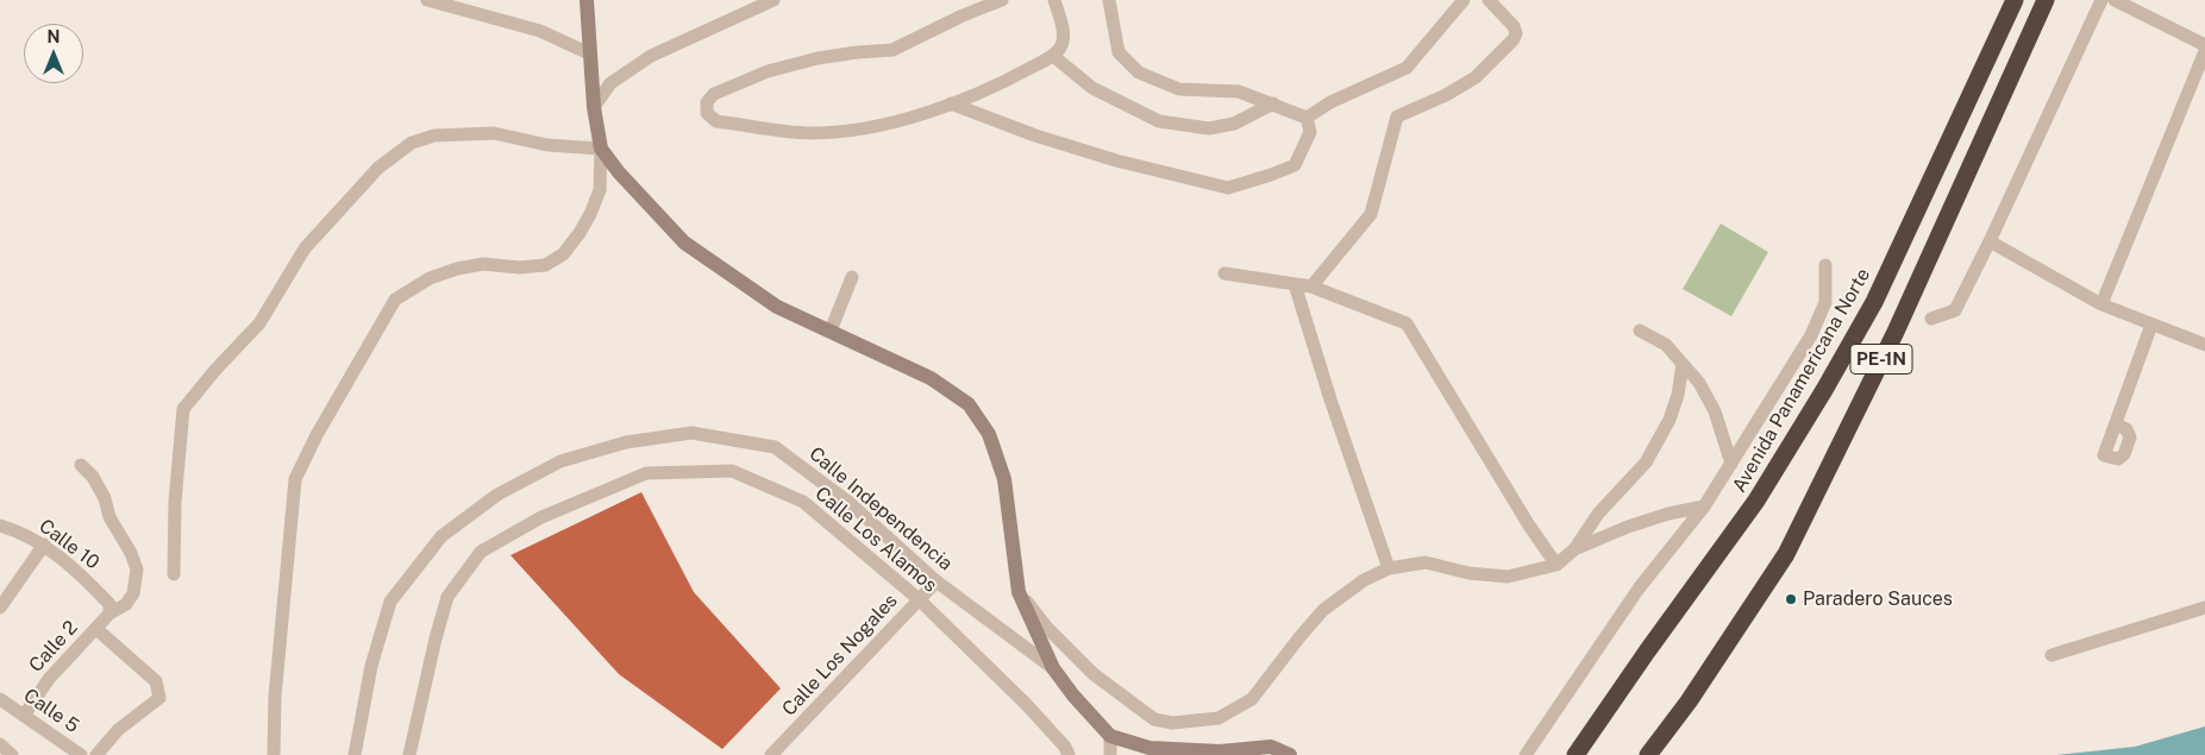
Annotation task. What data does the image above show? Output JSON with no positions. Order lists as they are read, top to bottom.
{
  "streets": {
    "highway": ["PE-1N", "Avenida Panamericana Norte"],
    "street": [
      "Calle Independencia",
      "Calle Los Alamos",
      "Calle 10",
      "Calle 2",
      "Calle Los Nogales",
      "Calle 5"
    ]
  },
  "crossings": [
    ["Calle Independencia", "Calle Los Nogales"],
    ["Calle Los Alamos", "Calle Los Nogales"],
    ["Calle 10", "Calle 2"],
    ["Calle 2", "Calle 5"]
  ],
  "places": ["Paradero Sauces"],
  "north": "top"
}
